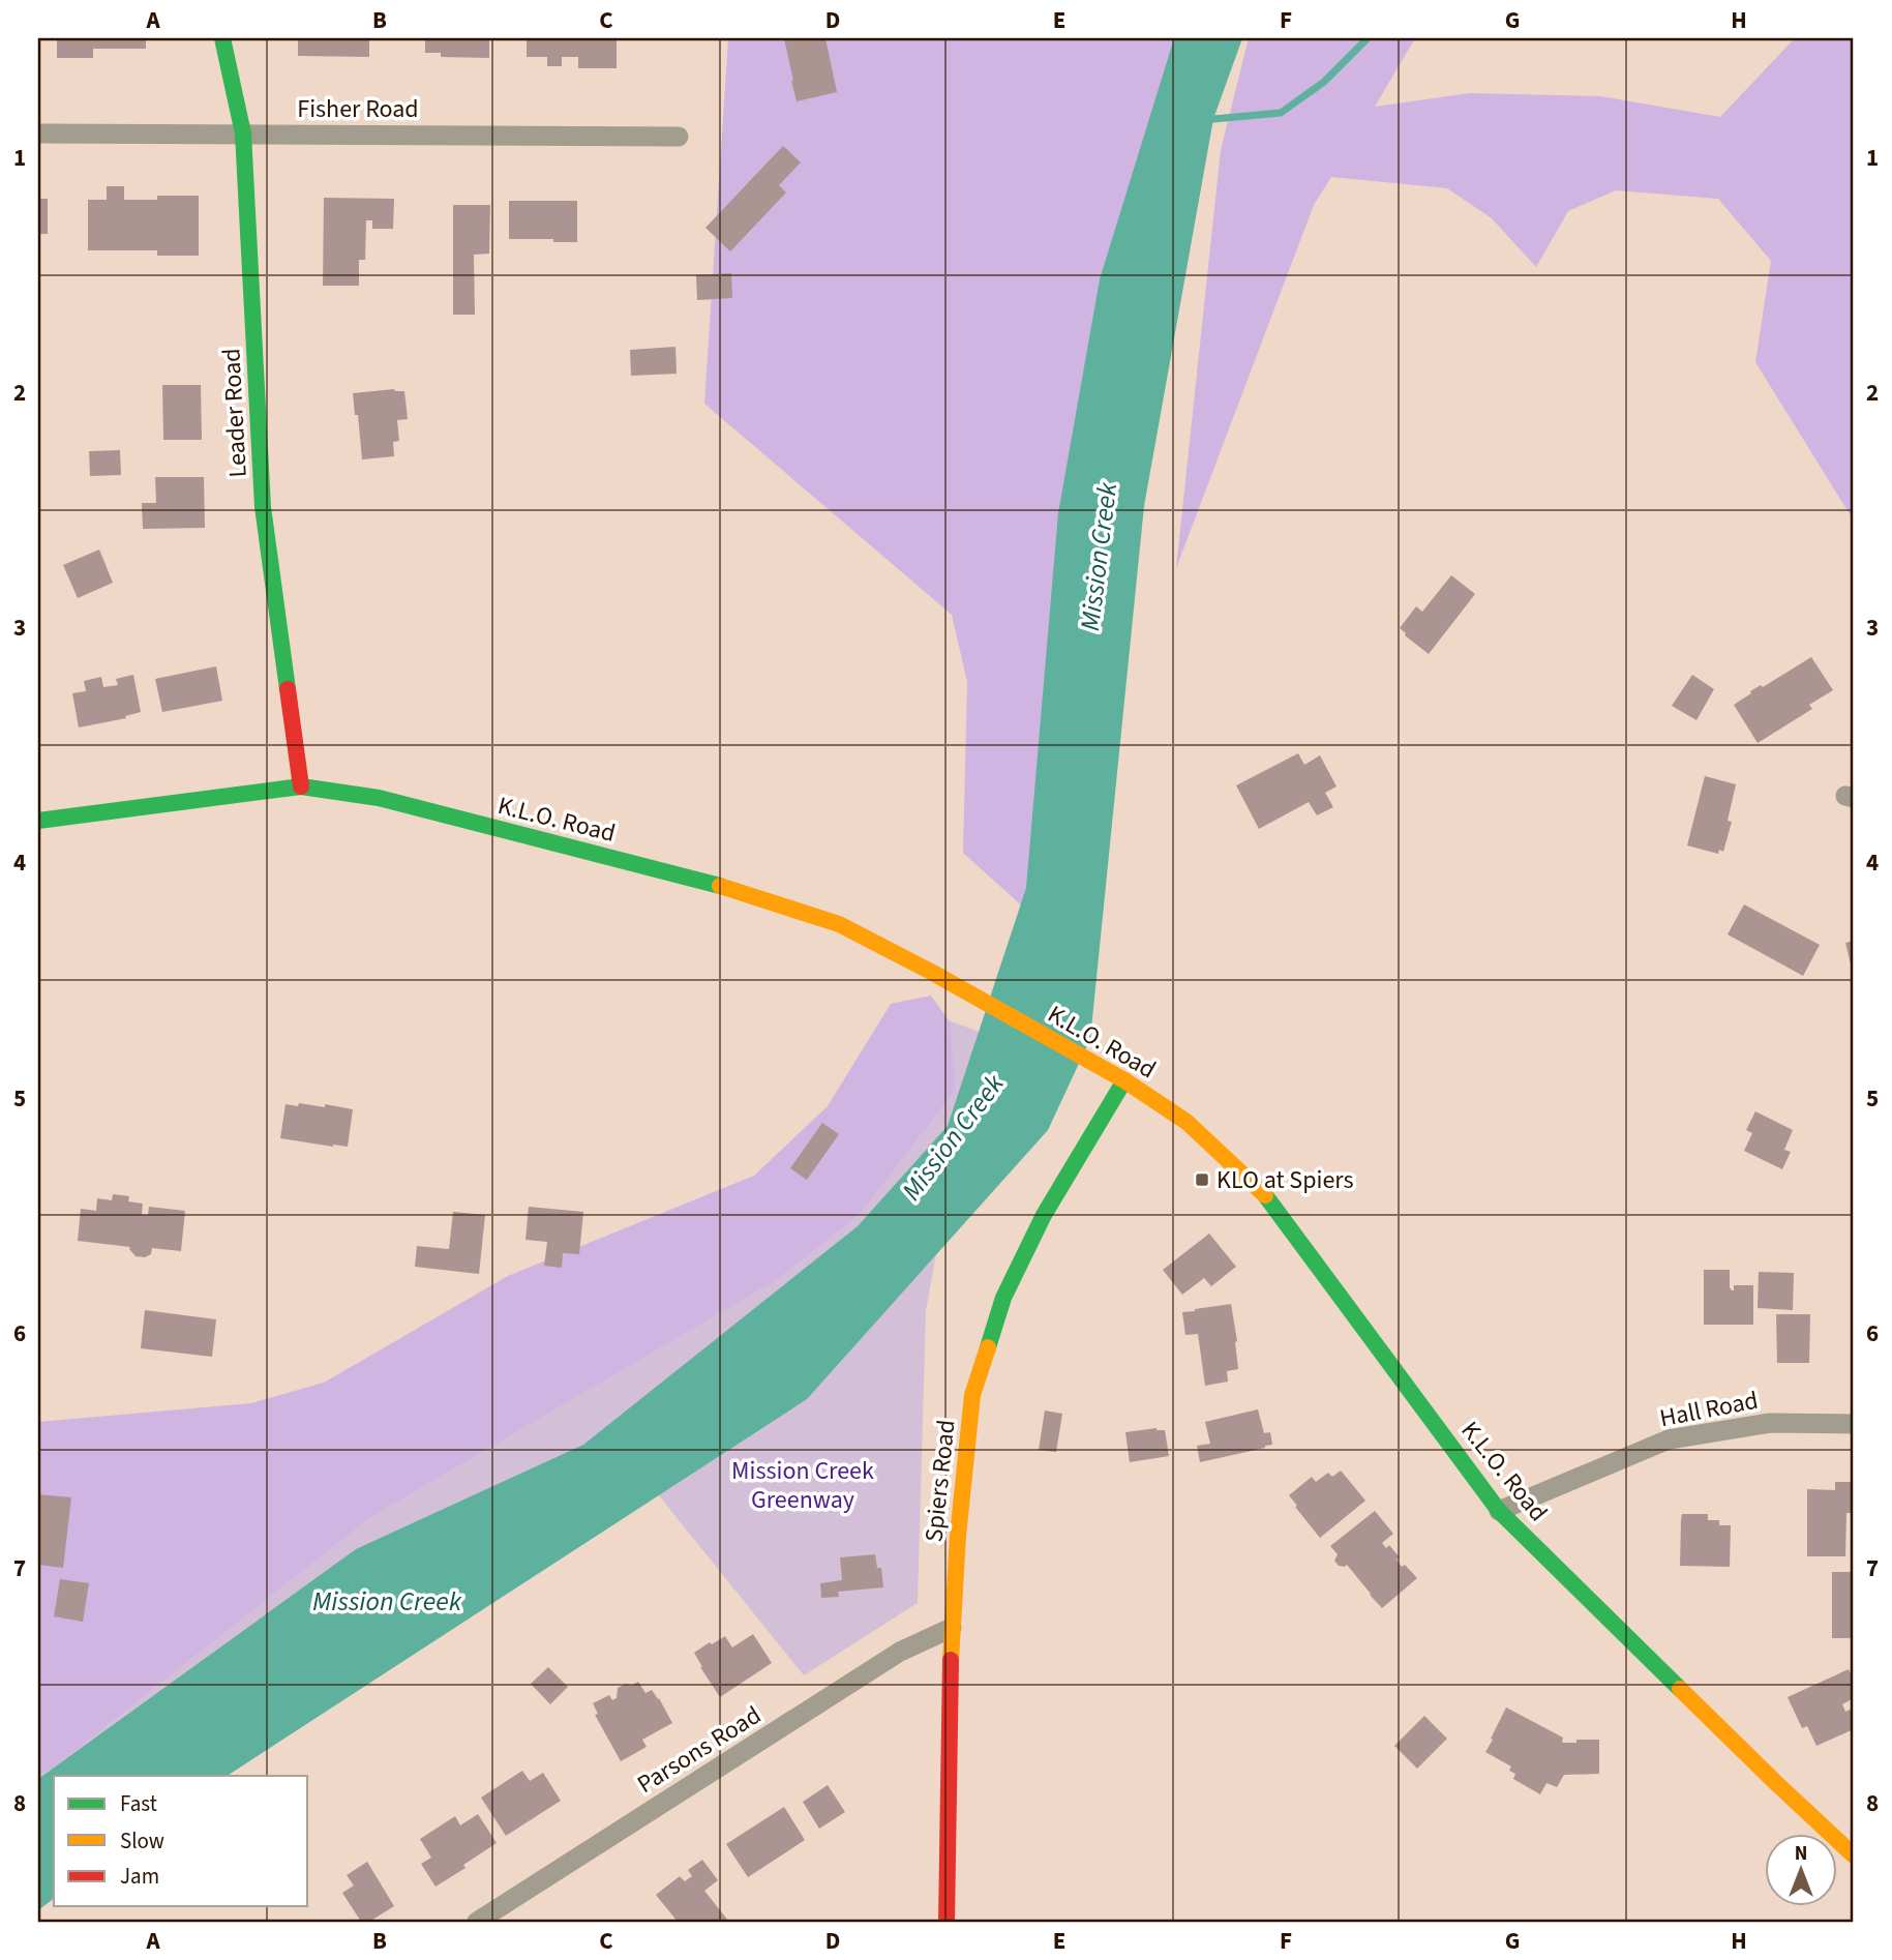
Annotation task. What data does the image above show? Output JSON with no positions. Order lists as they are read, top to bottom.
{
  "streets": {
    "main road": ["Leader Road", "K.L.O. Road", "Spiers Road"],
    "street": ["Fisher Road", "Hall Road", "Parsons Road"]
  },
  "crossings": [
    ["Fisher Road", "Leader Road"],
    ["Leader Road", "K.L.O. Road"],
    ["K.L.O. Road", "Hall Road"],
    ["K.L.O. Road", "Spiers Road"],
    ["Spiers Road", "Parsons Road"]
  ],
  "water": ["Mission Creek"],
  "parks": ["Mission Creek Greenway"],
  "places": {
    "transit": ["KLO at Spiers"]
  },
  "legend": ["Fast", "Slow", "Jam"],
  "north": "top",
  "grid": {
    "columns": [
      "A",
      "B",
      "C",
      "D",
      "E",
      "F",
      "G",
      "H"
    ],
    "rows": [
      "1",
      "2",
      "3",
      "4",
      "5",
      "6",
      "7",
      "8"
    ]
  }
}
